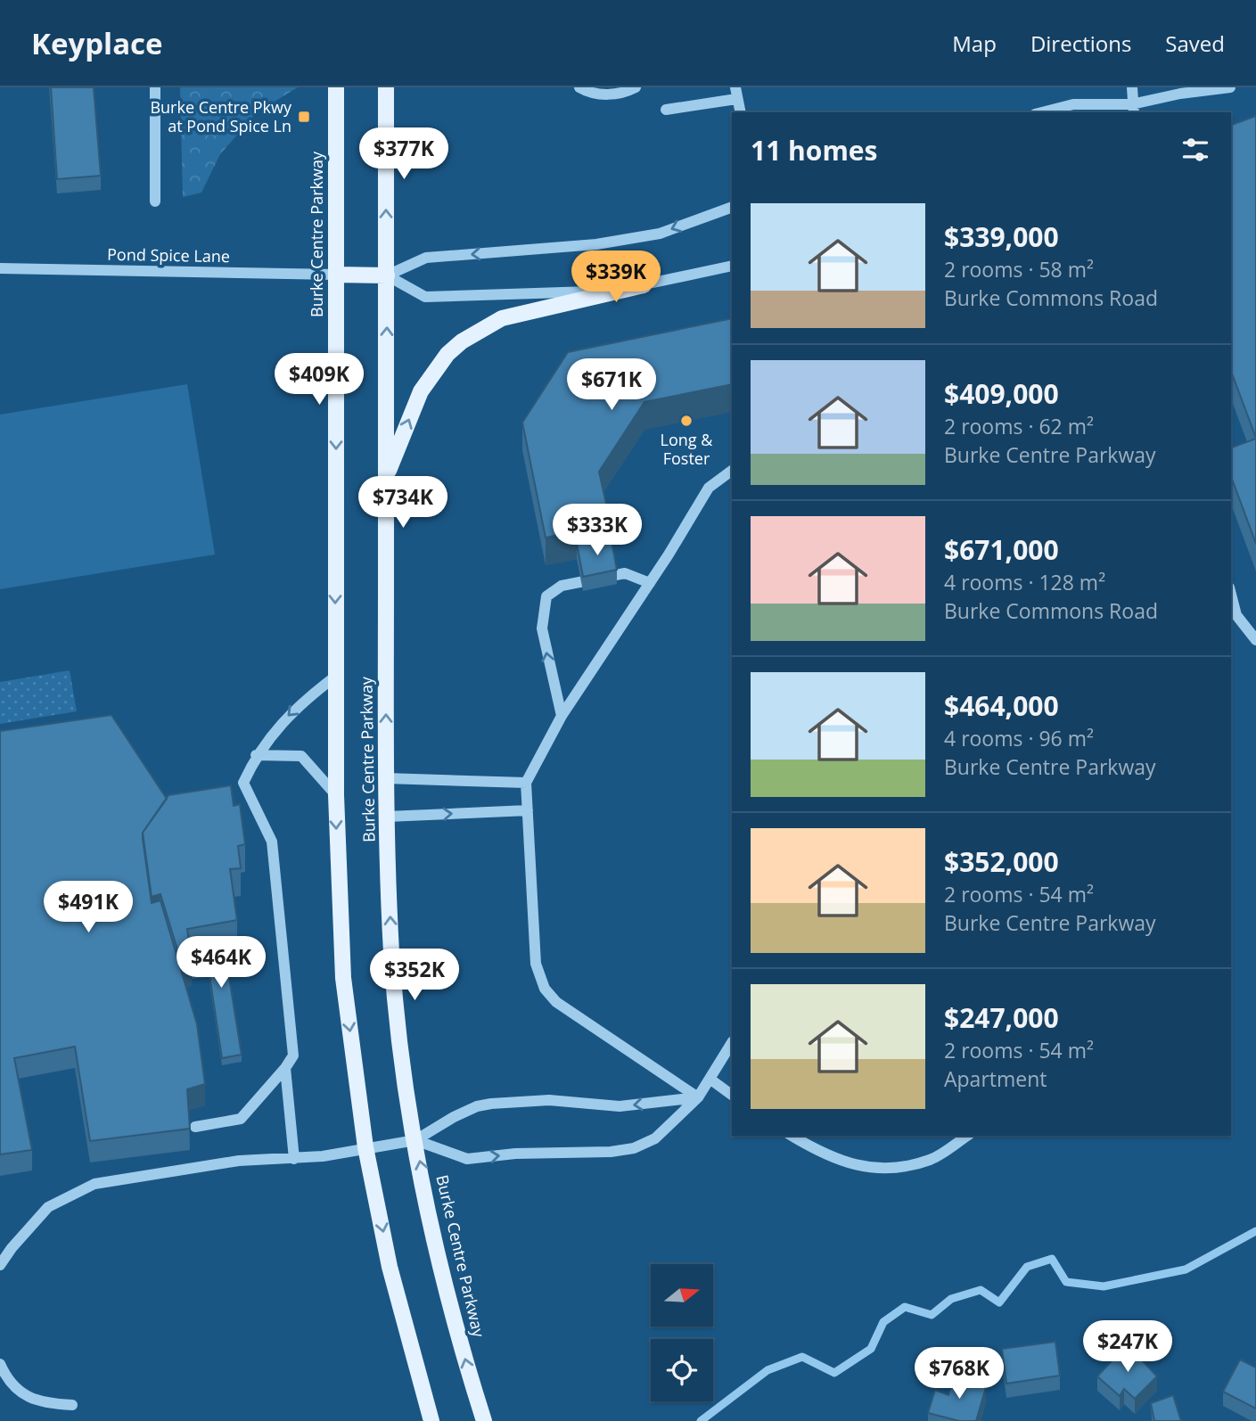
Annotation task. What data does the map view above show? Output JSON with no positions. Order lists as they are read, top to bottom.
{
  "streets": {
    "main road": ["Burke Centre Parkway"],
    "street": ["Pond Spice Lane"]
  },
  "crossings": [
    ["Burke Centre Parkway", "Pond Spice Lane"]
  ],
  "places": {
    "transit": ["Burke Centre Pkwy at Pond Spice Ln"],
    "other": ["Long & Foster"]
  },
  "north": "right",
  "page": {
    "header": "Keyplace",
    "nav": ["Map", "Directions", "Saved"],
    "heading": "11 homes",
    "price": [
      "$377K",
      "$339K",
      "$409K",
      "$671K",
      "$734K",
      "$333K",
      "$491K",
      "$464K",
      "$352K",
      "$247K",
      "$768K"
    ],
    "list": [
      {
        "name": "$339,000",
        "note": "2 rooms · 58 m² · Burke Commons Road"
      },
      {
        "name": "$409,000",
        "note": "2 rooms · 62 m² · Burke Centre Parkway"
      },
      {
        "name": "$671,000",
        "note": "4 rooms · 128 m² · Burke Commons Road"
      },
      {
        "name": "$464,000",
        "note": "4 rooms · 96 m² · Burke Centre Parkway"
      },
      {
        "name": "$352,000",
        "note": "2 rooms · 54 m² · Burke Centre Parkway"
      },
      {
        "name": "$247,000",
        "note": "2 rooms · 54 m² · Apartment"
      }
    ]
  }
}
